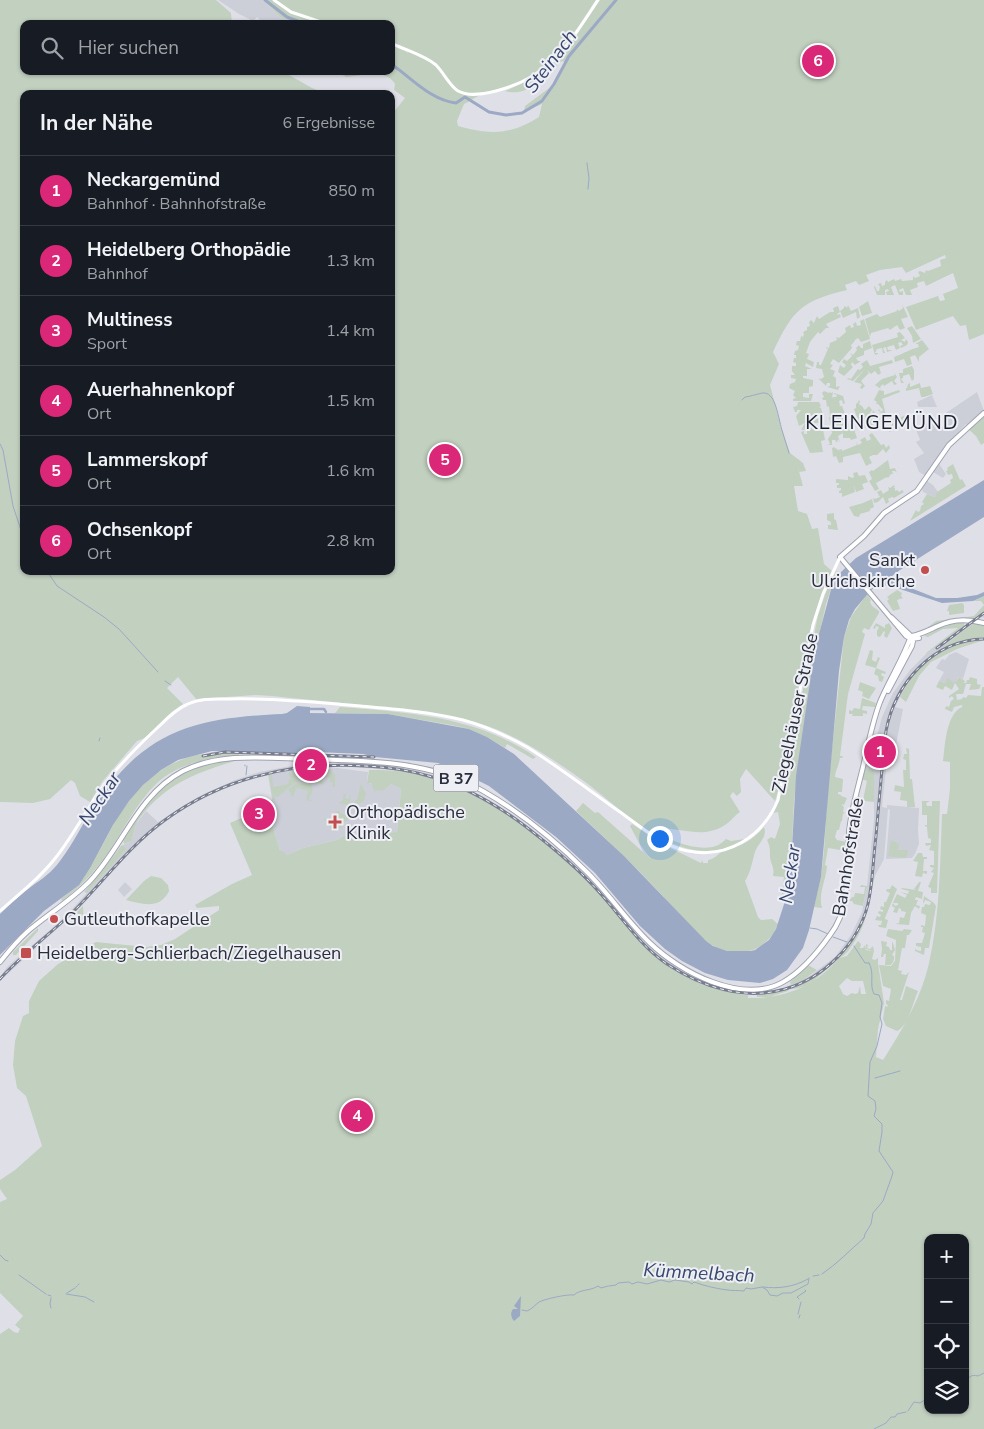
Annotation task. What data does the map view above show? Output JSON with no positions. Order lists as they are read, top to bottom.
{
  "streets": {
    "main road": ["Ziegelhäuser Straße", "B 37", "Bahnhofstraße"]
  },
  "crossings": [
    ["B 37", "Bahnhofstraße"]
  ],
  "districts": ["KLEINGEMÜND"],
  "water": ["Steinach", "Neckar", "Kümmelbach"],
  "places": {
    "other": ["Sankt Ulrichskirche", "Gutleuthofkapelle"],
    "health": ["Orthopädische Klinik"],
    "transit": ["Heidelberg-Schlierbach/Ziegelhausen"]
  },
  "page": {
    "search": "Hier suchen",
    "pins": [
      "6",
      "5",
      "1",
      "2",
      "3",
      "4"
    ],
    "heading": ["In der Nähe", "6 Ergebnisse"],
    "list": [
      {
        "mark": "1",
        "name": "Neckargemünd",
        "note": "Bahnhof · Bahnhofstraße",
        "value": "850 m"
      },
      {
        "mark": "2",
        "name": "Heidelberg Orthopädie",
        "note": "Bahnhof",
        "value": "1.3 km"
      },
      {
        "mark": "3",
        "name": "Multiness",
        "note": "Sport",
        "value": "1.4 km"
      },
      {
        "mark": "4",
        "name": "Auerhahnenkopf",
        "note": "Ort",
        "value": "1.5 km"
      },
      {
        "mark": "5",
        "name": "Lammerskopf",
        "note": "Ort",
        "value": "1.6 km"
      },
      {
        "mark": "6",
        "name": "Ochsenkopf",
        "note": "Ort",
        "value": "2.8 km"
      }
    ],
    "map_buttons": ["+", "−"]
  }
}
